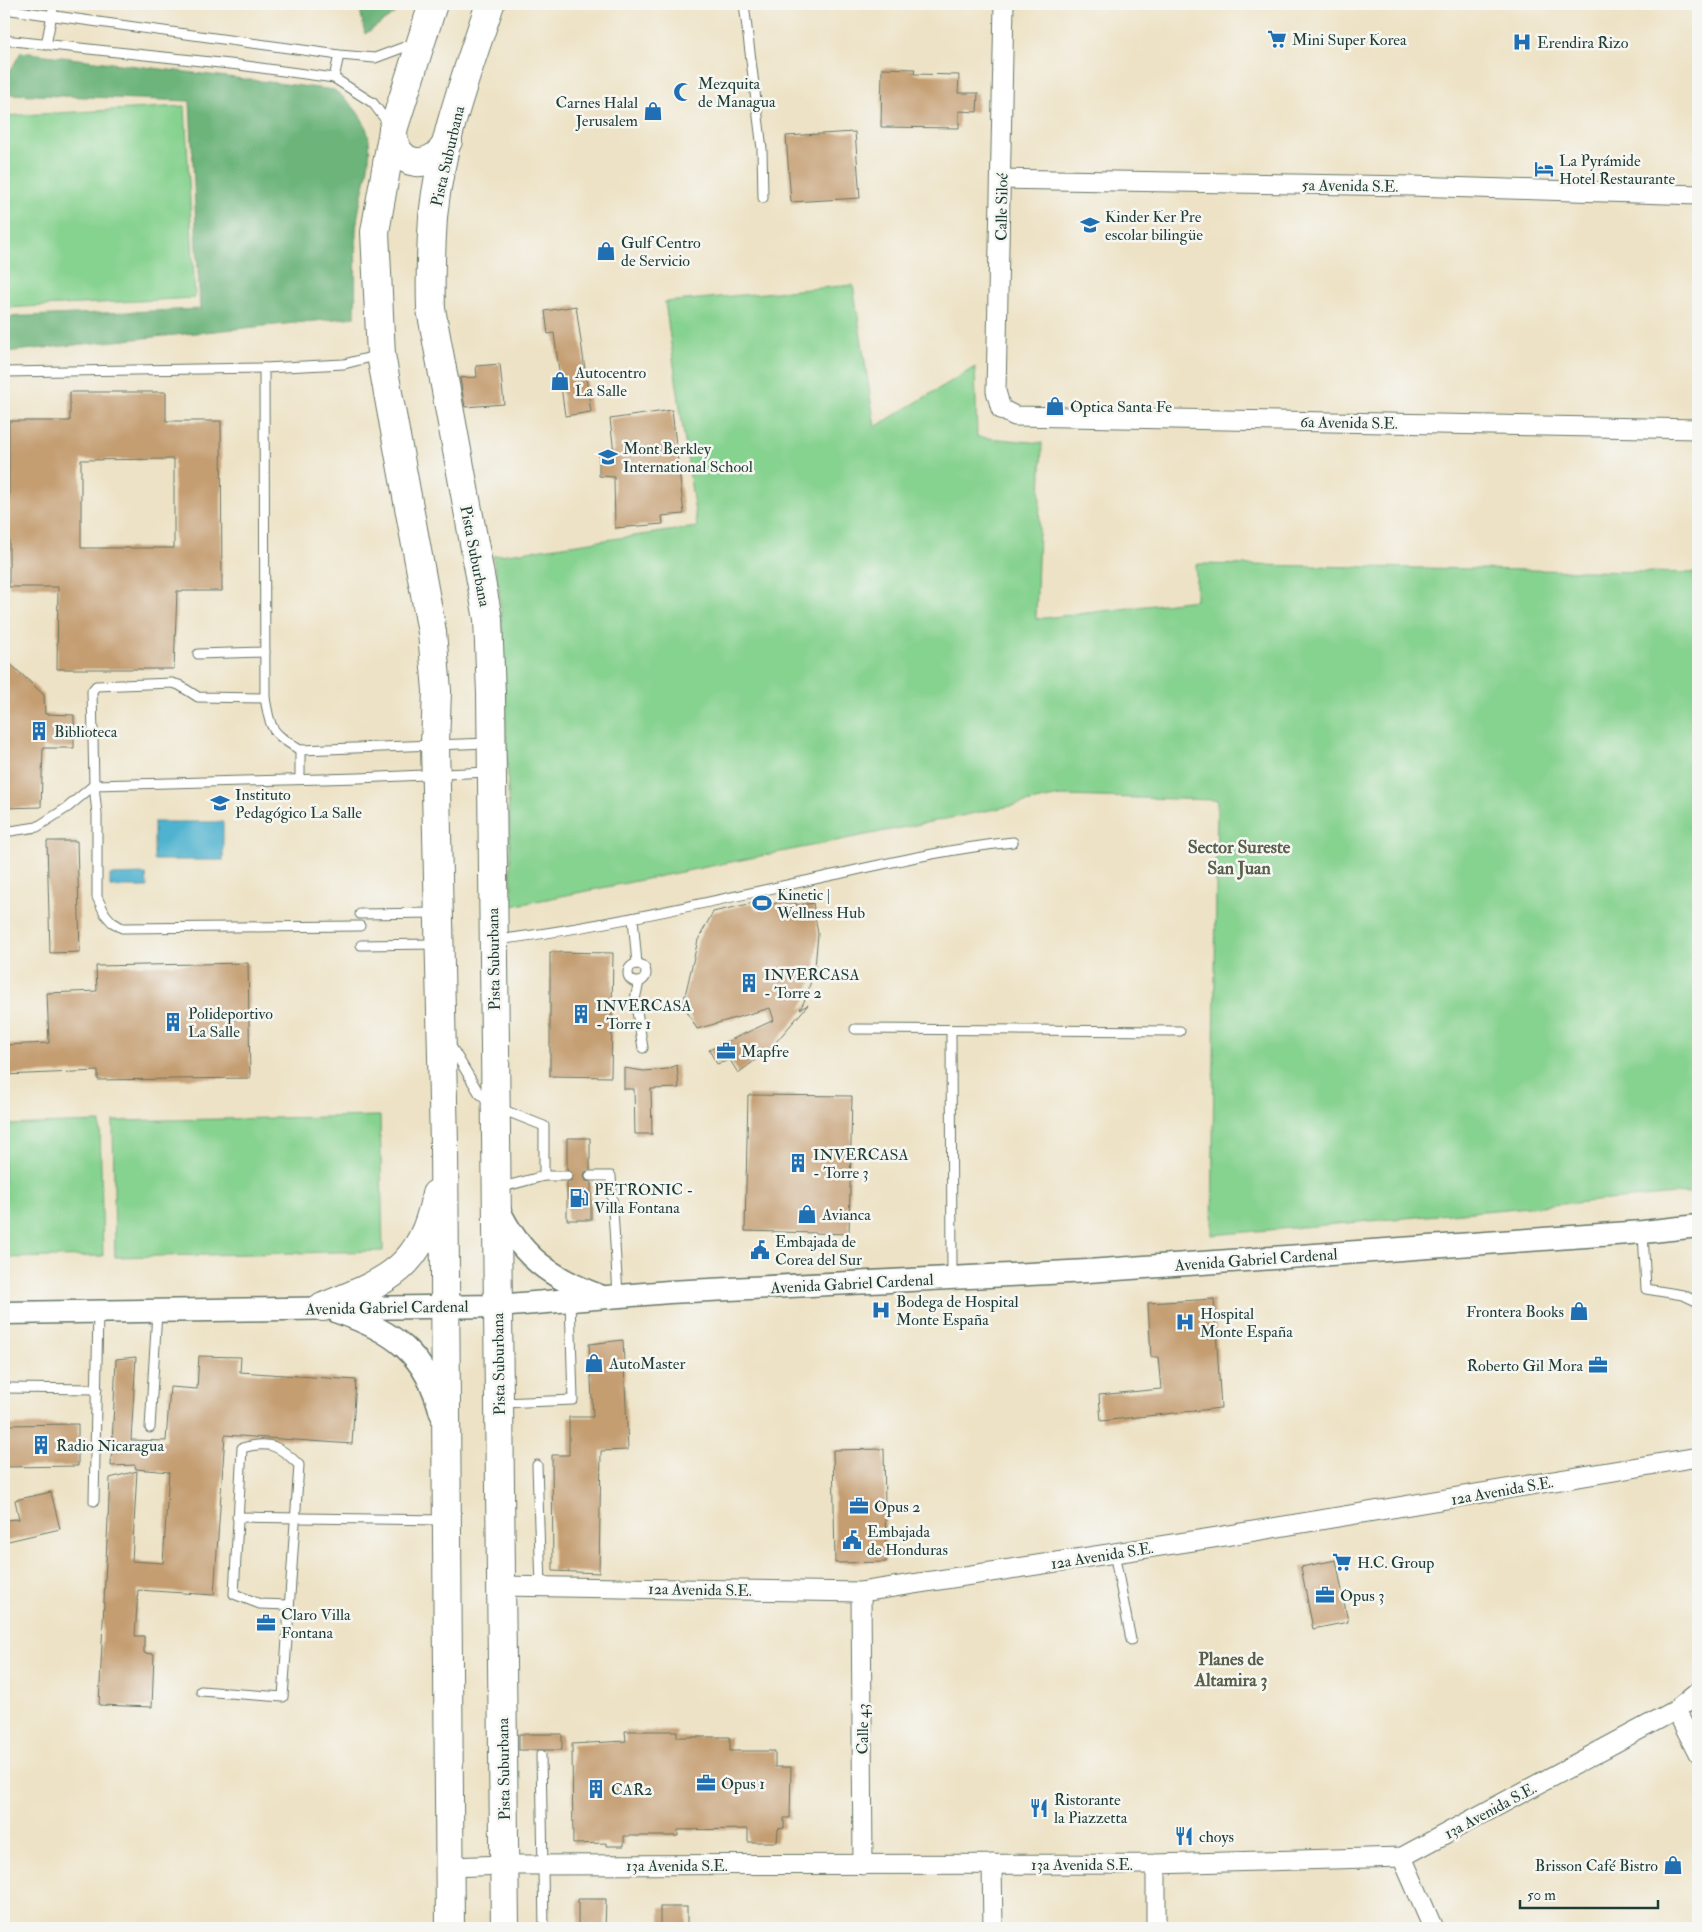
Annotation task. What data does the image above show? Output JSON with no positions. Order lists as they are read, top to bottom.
{
  "streets": {
    "main road": ["Pista Suburbana"],
    "street": [
      "5a Avenida S.E.",
      "Calle Siloé",
      "6a Avenida S.E.",
      "Avenida Gabriel Cardenal",
      "12a Avenida S.E.",
      "Calle 43",
      "13a Avenida S.E."
    ]
  },
  "crossings": [
    ["Pista Suburbana", "Avenida Gabriel Cardenal"],
    ["Pista Suburbana", "12a Avenida S.E."],
    ["Pista Suburbana", "13a Avenida S.E."],
    ["5a Avenida S.E.", "Calle Siloé"],
    ["Calle Siloé", "6a Avenida S.E."],
    ["12a Avenida S.E.", "Calle 43"],
    ["Calle 43", "13a Avenida S.E."]
  ],
  "districts": ["Sector Sureste San Juan", "Planes de Altamira 3"],
  "places": {
    "supermarket": ["Mini Super Korea", "H.C. Group"],
    "hospital": ["Erendira Rizo", "Bodega de Hospital Monte España", "Hospital Monte España"],
    "mosque": ["Mezquita de Managua"],
    "shop": [
      "Carnes Halal Jerusalem",
      "Gulf Centro de Servicio",
      "Autocentro La Salle",
      "Optica Santa Fe",
      "Avianca",
      "Frontera Books",
      "AutoMaster",
      "Brisson Café Bistro"
    ],
    "hotel": ["La Pyrámide Hotel Restaurante"],
    "school or university": ["Kinder Ker Pre escolar bilingüe", "Mont Berkley International School", "Instituto Pedagógico La Salle"],
    "building": [
      "Biblioteca",
      "INVERCASA - Torre 2",
      "INVERCASA - Torre 1",
      "Polideportivo La Salle",
      "INVERCASA - Torre 3",
      "Radio Nicaragua",
      "CAR2"
    ],
    "sports": ["Kinetic | Wellness Hub"],
    "office": [
      "Mapfre",
      "Roberto Gil Mora",
      "Opus 2",
      "Opus 3",
      "Claro Villa Fontana",
      "Opus 1"
    ],
    "fuel station": ["PETRONIC - Villa Fontana"],
    "public building": ["Embajada de Corea del Sur", "Embajada de Honduras"],
    "restaurant": ["Ristorante la Piazzetta", "choys"]
  },
  "scale_bar": "50 m"
}
